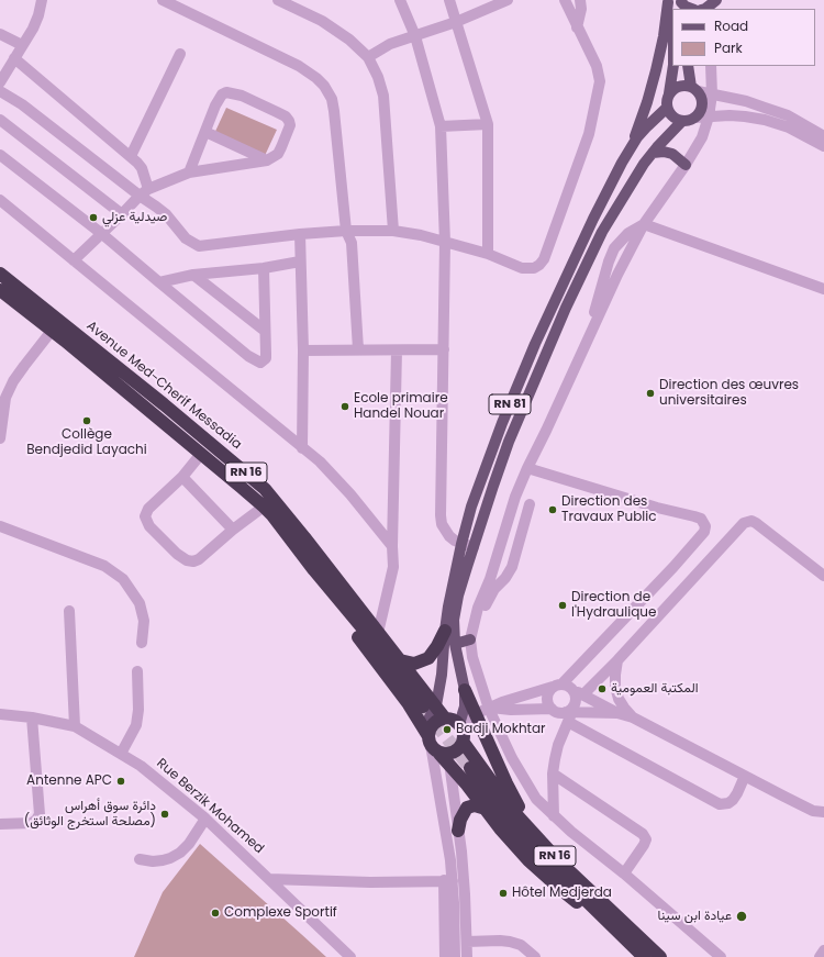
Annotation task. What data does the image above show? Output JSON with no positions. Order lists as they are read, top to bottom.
{
  "streets": {
    "highway": ["Avenue Med-Cherif Messadia", "RN 16"],
    "main road": ["RN 81"],
    "street": ["Rue Berzik Mohamed"]
  },
  "crossings": [
    ["Avenue Med-Cherif Messadia", "RN 81"],
    ["Avenue Med-Cherif Messadia", "RN 16"],
    ["RN 81", "RN 16"]
  ],
  "places": [
    "صيدلية عزلي",
    "Direction des œuvres universitaires",
    "Ecole primaire Handel Nouar",
    "Collège Bendjedid Layachi",
    "Direction des Travaux Public",
    "Direction de l'Hydraulique",
    "المكتبة العمومية",
    "Badji Mokhtar",
    "Antenne APC",
    "دائرة سوق أهراس (مصلحة استخرج الوثائق)",
    "Hôtel Medjerda",
    "Complexe Sportif",
    "عيادة ابن سينا"
  ],
  "legend": ["Road", "Park"]
}
